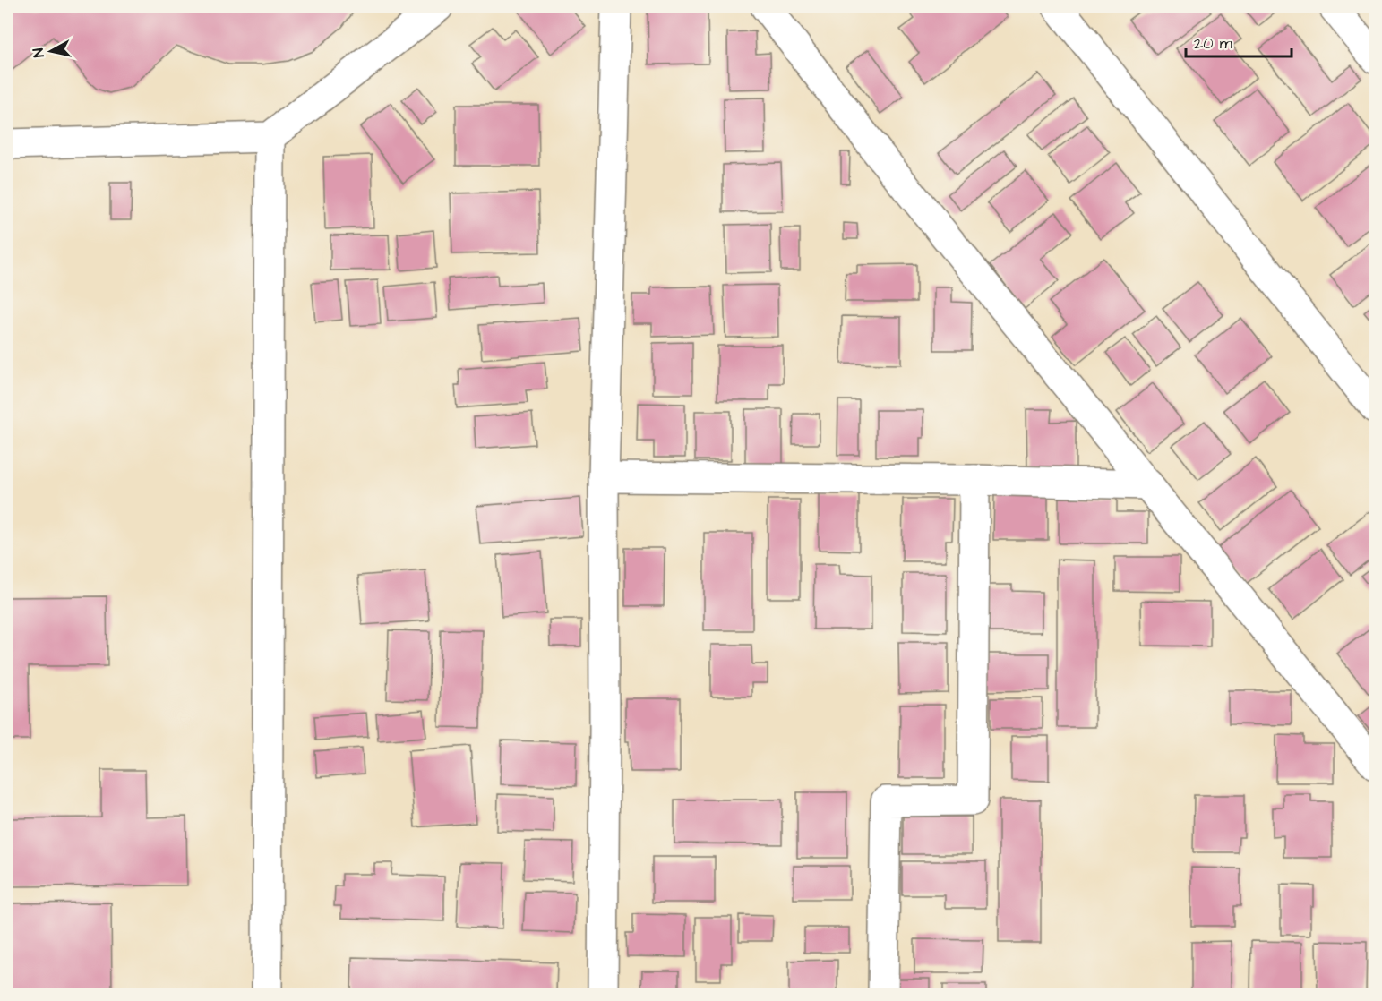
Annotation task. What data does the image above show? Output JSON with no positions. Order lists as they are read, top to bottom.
{
  "scale_bar": "20 m",
  "north": "left"
}
